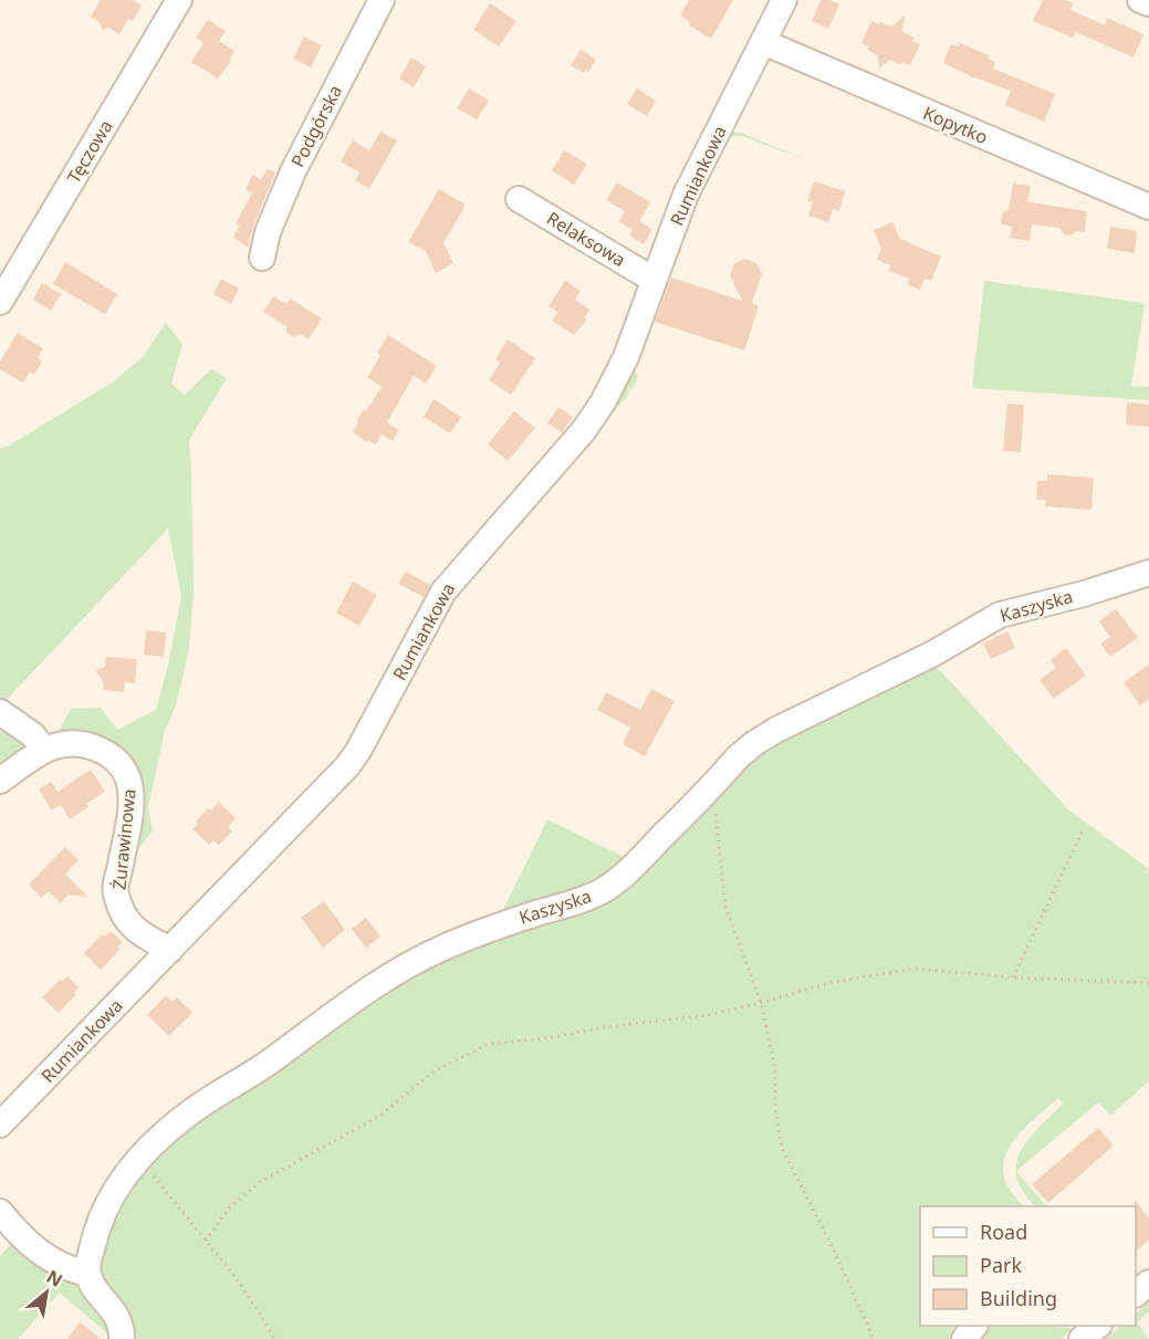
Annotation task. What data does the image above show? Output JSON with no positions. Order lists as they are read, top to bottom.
{
  "streets": {
    "street": [
      "Kopytko",
      "Podgórska",
      "Tęczowa",
      "Rumiankowa",
      "Relaksowa",
      "Kaszyska",
      "Żurawinowa"
    ]
  },
  "crossings": [
    ["Kopytko", "Rumiankowa"],
    ["Rumiankowa", "Relaksowa"],
    ["Rumiankowa", "Żurawinowa"]
  ],
  "legend": ["Road", "Park", "Building"],
  "north": "top right"
}
